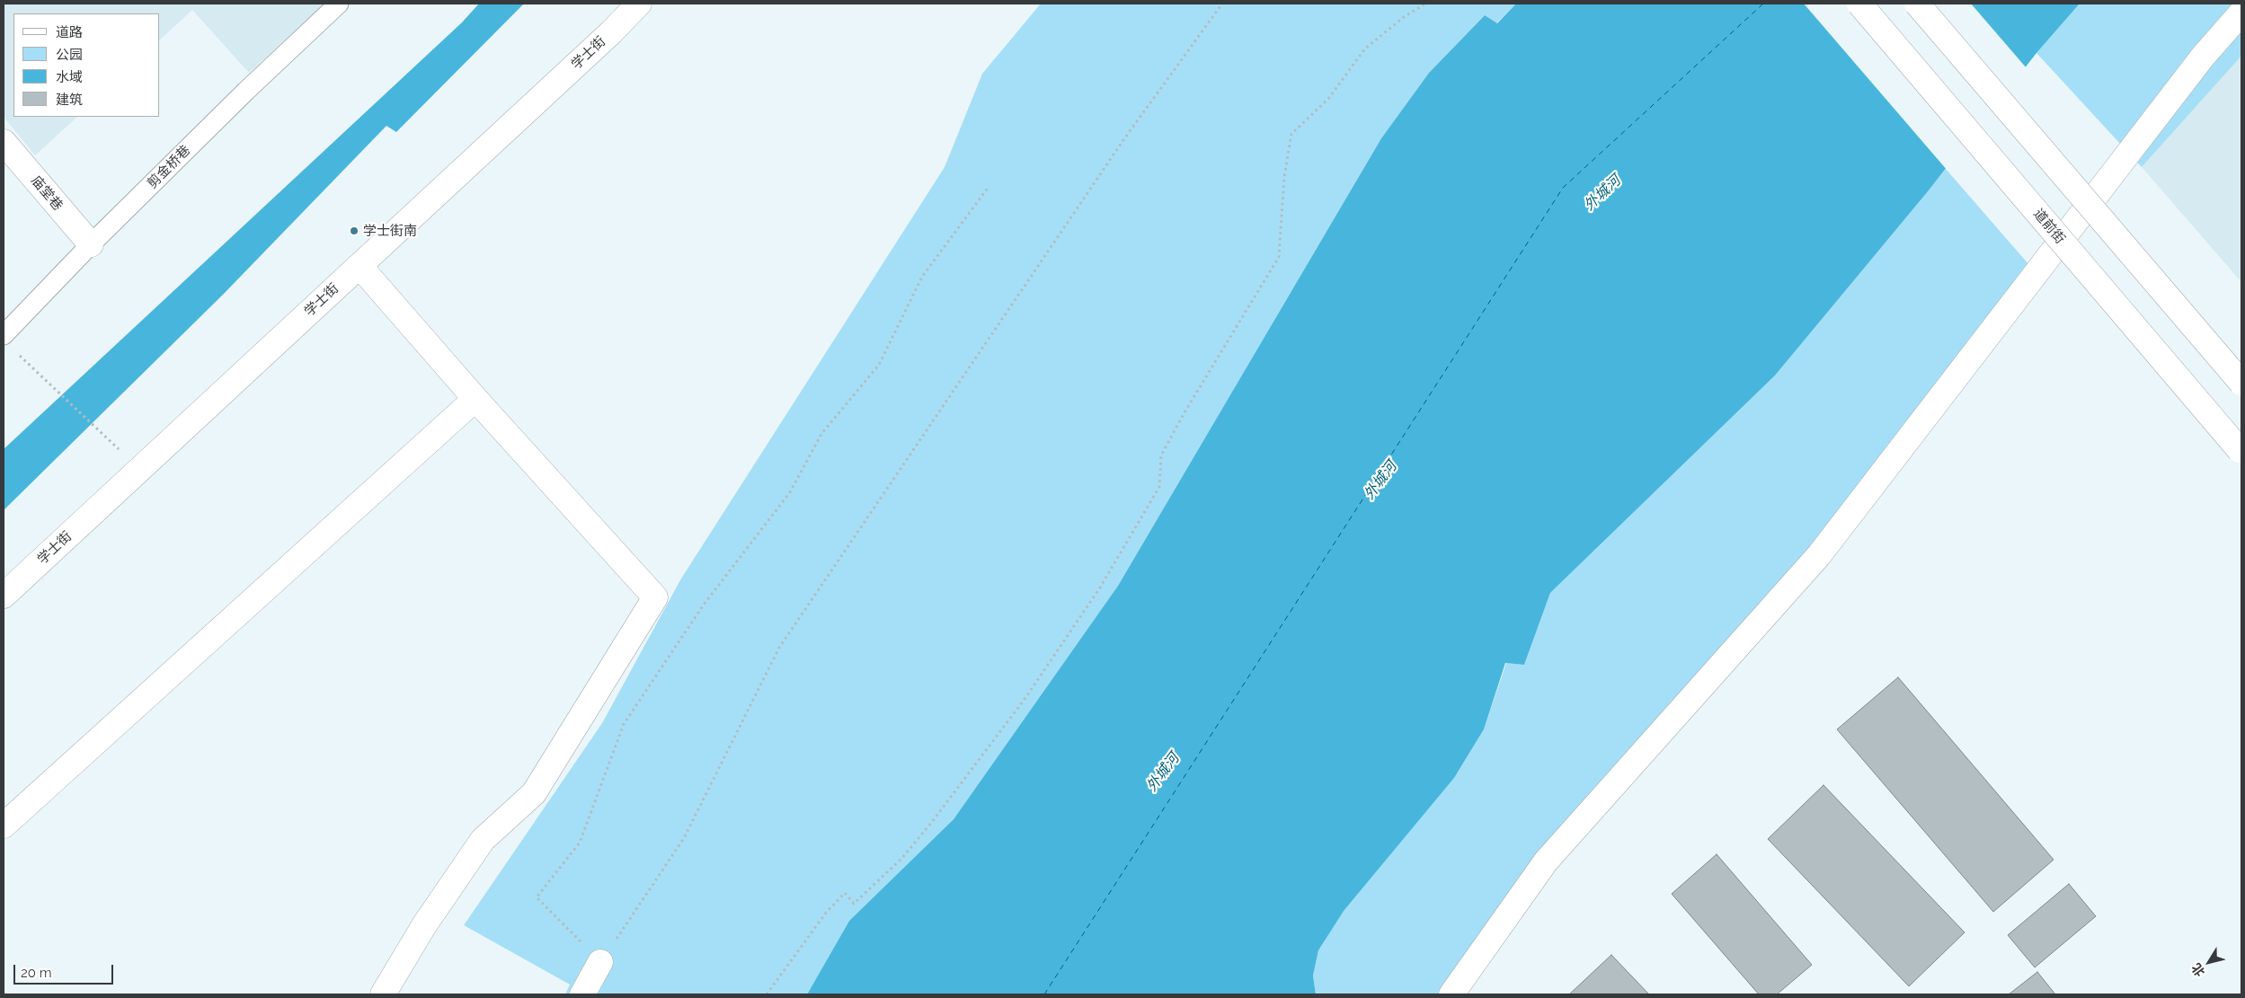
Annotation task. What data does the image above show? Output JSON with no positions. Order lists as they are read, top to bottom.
{
  "streets": {
    "street": ["学士街", "庙堂巷", "道前街"],
    "lane": ["剪金桥巷"]
  },
  "crossings": [
    ["剪金桥巷", "庙堂巷"]
  ],
  "water": ["外城河"],
  "places": ["学士街南"],
  "legend": [
    "道路",
    "公园",
    "水域",
    "建筑"
  ],
  "scale_bar": "20 m",
  "north": "bottom left"
}
